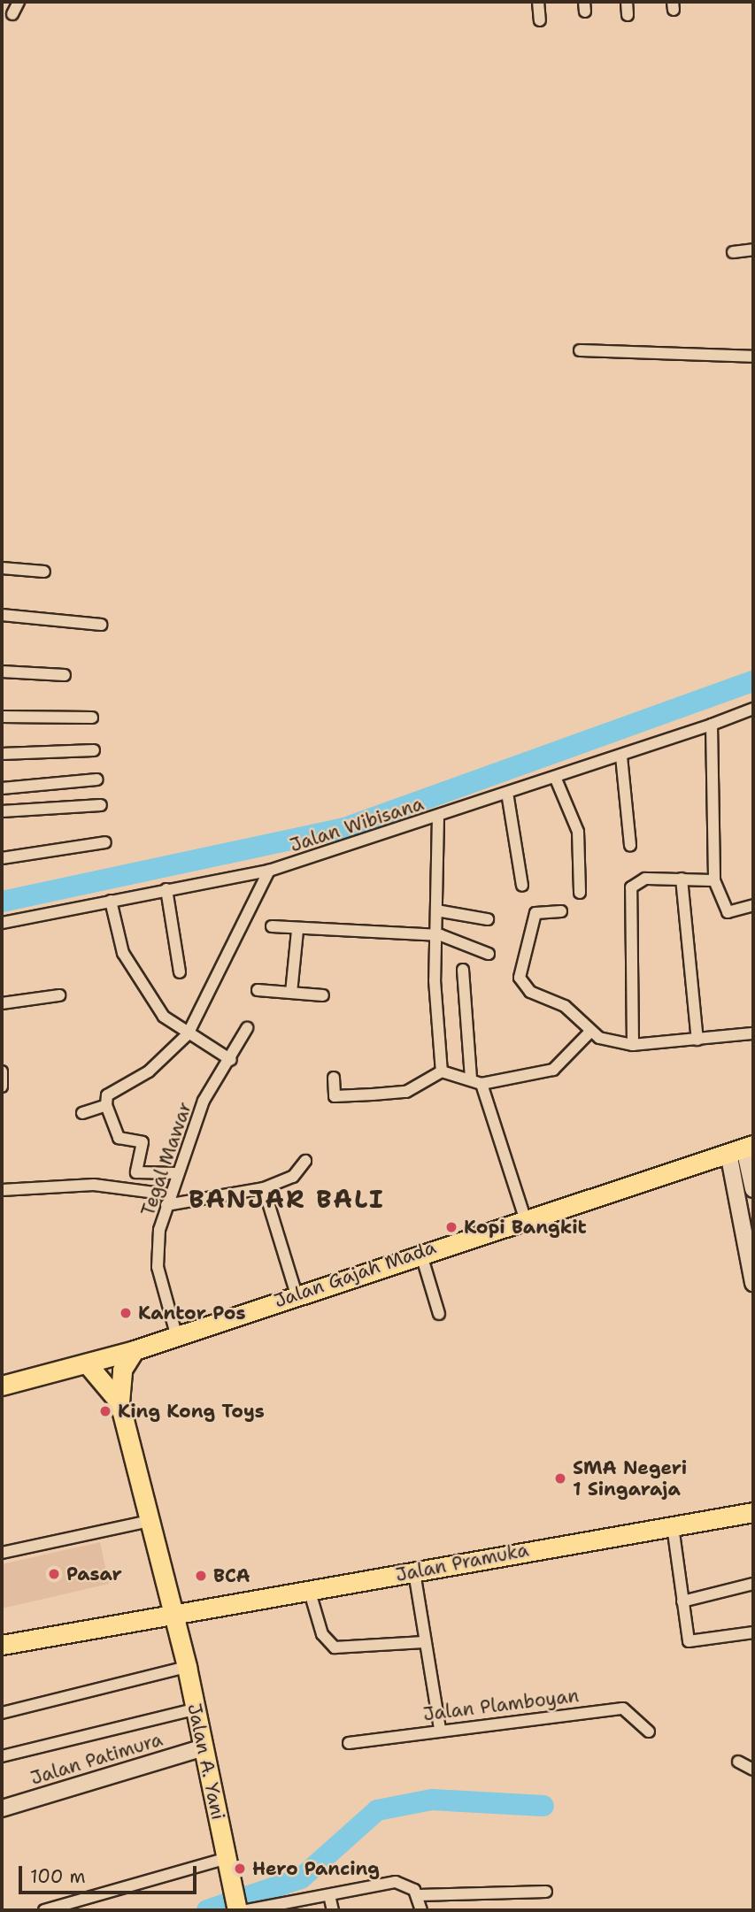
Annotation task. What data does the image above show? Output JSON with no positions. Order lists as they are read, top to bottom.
{
  "streets": {
    "highway": ["Jalan Gajah Mada", "Jalan Pramuka", "Jalan A. Yani"],
    "street": [
      "Jalan Wibisana",
      "Tegal Mawar",
      "Jalan Plamboyan",
      "Jalan Patimura"
    ]
  },
  "crossings": [
    ["Tegal Mawar", "Jalan Gajah Mada"],
    ["Jalan Pramuka", "Jalan A. Yani"],
    ["Jalan Patimura", "Jalan A. Yani"]
  ],
  "districts": ["BANJAR BALI"],
  "places": [
    "Kopi Bangkit",
    "Kantor Pos",
    "King Kong Toys",
    "SMA Negeri 1 Singaraja",
    "Pasar",
    "BCA",
    "Hero Pancing"
  ],
  "scale_bar": "100 m"
}
